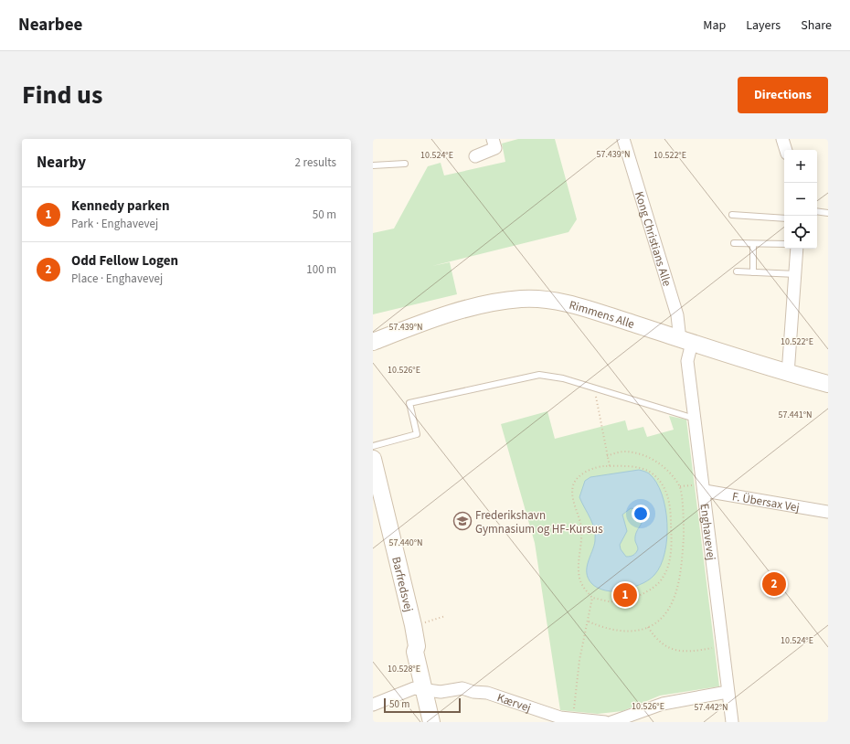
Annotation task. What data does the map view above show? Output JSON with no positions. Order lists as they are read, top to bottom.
{
  "streets": {
    "street": [
      "Kong Christians Alle",
      "Rimmens Alle",
      "F. Übersax Vej",
      "Enghavevej",
      "Barfredsvej",
      "Kærvej"
    ]
  },
  "crossings": [
    ["Kong Christians Alle", "Rimmens Alle"],
    ["Kong Christians Alle", "Enghavevej"],
    ["Rimmens Alle", "Enghavevej"],
    ["F. Übersax Vej", "Enghavevej"],
    ["Barfredsvej", "Kærvej"]
  ],
  "places": {
    "school or university": ["Frederikshavn Gymnasium og HF-Kursus"]
  },
  "scale_bar": "50 m",
  "page": {
    "header": "Nearbee",
    "nav": ["Map", "Layers", "Share"],
    "title": "Find us",
    "buttons": "Directions",
    "heading": ["Nearby", "2 results"],
    "map_buttons": ["+", "−"],
    "list": [
      {
        "mark": "1",
        "name": "Kennedy parken",
        "note": "Park · Enghavevej",
        "value": "50 m"
      },
      {
        "mark": "2",
        "name": "Odd Fellow Logen",
        "note": "Place · Enghavevej",
        "value": "100 m"
      }
    ],
    "pins": ["2", "1"],
    "scale": "50 m"
  },
  "coordinates": [
    "57.439°N",
    "10.524°E",
    "10.522°E",
    "10.526°E",
    "57.441°N",
    "57.440°N",
    "10.528°E",
    "57.442°N"
  ]
}
